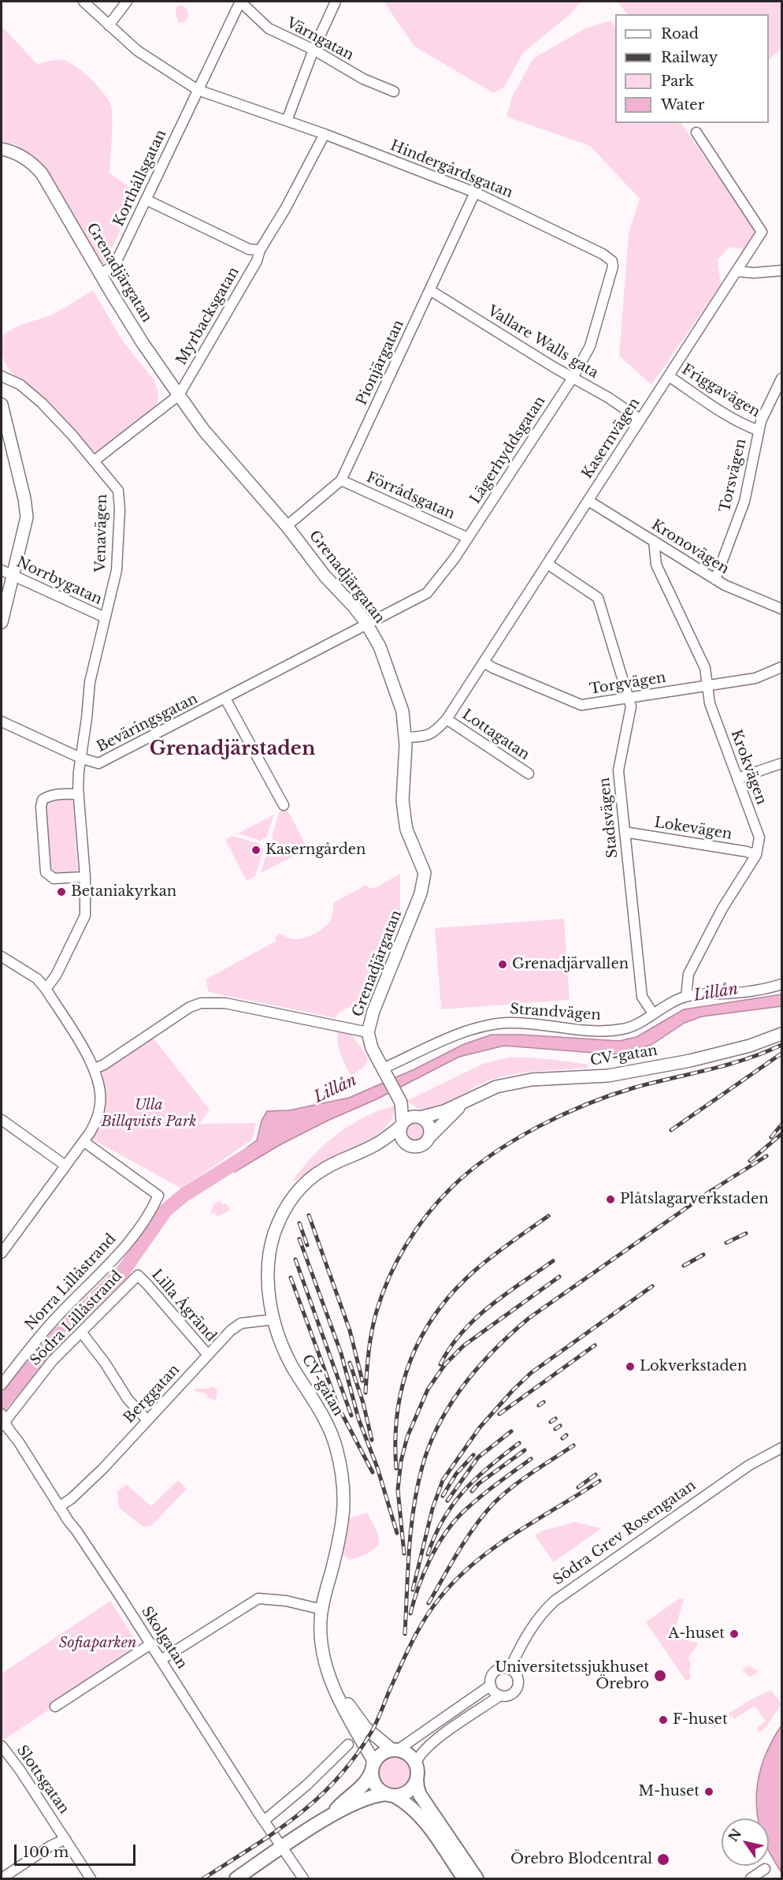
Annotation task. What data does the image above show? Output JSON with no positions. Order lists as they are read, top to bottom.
{
  "streets": {
    "street": [
      "Värngatan",
      "Hindergårdsgatan",
      "Korthållsgatan",
      "Grenadjärgatan",
      "Myrbacksgatan",
      "Vallare Walls gata",
      "Pionjärgatan",
      "Friggavägen",
      "Kasernvägen",
      "Lägerhyddsgatan",
      "Torsvägen",
      "Förrådsgatan",
      "Venavägen",
      "Kronovägen",
      "Norrbygatan",
      "Torgvägen",
      "Beväringsgatan",
      "Lottagatan",
      "Krokvägen",
      "Stadsvägen",
      "Lokevägen",
      "Strandvägen",
      "CV-gatan",
      "Norra Lillåstrand",
      "Lilla Ågränd",
      "Södra Lillåstrand",
      "Berggatan",
      "Södra Grev Rosengatan",
      "Skolgatan",
      "Slottsgatan"
    ]
  },
  "crossings": [
    ["Värngatan", "Hindergårdsgatan"],
    ["Värngatan", "Korthållsgatan"],
    ["Hindergårdsgatan", "Korthållsgatan"],
    ["Hindergårdsgatan", "Myrbacksgatan"],
    ["Hindergårdsgatan", "Pionjärgatan"],
    ["Hindergårdsgatan", "Lägerhyddsgatan"],
    ["Korthållsgatan", "Grenadjärgatan"],
    ["Grenadjärgatan", "Myrbacksgatan"],
    ["Grenadjärgatan", "Pionjärgatan"],
    ["Grenadjärgatan", "Kasernvägen"],
    ["Grenadjärgatan", "Lägerhyddsgatan"],
    ["Grenadjärgatan", "Beväringsgatan"],
    ["Grenadjärgatan", "Strandvägen"],
    ["Grenadjärgatan", "CV-gatan"],
    ["Vallare Walls gata", "Pionjärgatan"],
    ["Vallare Walls gata", "Kasernvägen"],
    ["Vallare Walls gata", "Lägerhyddsgatan"],
    ["Pionjärgatan", "Förrådsgatan"],
    ["Friggavägen", "Kasernvägen"],
    ["Friggavägen", "Torsvägen"],
    ["Kasernvägen", "Kronovägen"],
    ["Kasernvägen", "Torgvägen"],
    ["Kasernvägen", "Lottagatan"],
    ["Kasernvägen", "Stadsvägen"],
    ["Lägerhyddsgatan", "Förrådsgatan"],
    ["Lägerhyddsgatan", "Beväringsgatan"],
    ["Torsvägen", "Kronovägen"],
    ["Venavägen", "Norrbygatan"],
    ["Venavägen", "Beväringsgatan"],
    ["Kronovägen", "Krokvägen"],
    ["Torgvägen", "Krokvägen"],
    ["Torgvägen", "Stadsvägen"],
    ["Krokvägen", "Lokevägen"],
    ["Krokvägen", "Strandvägen"],
    ["Stadsvägen", "Lokevägen"],
    ["Stadsvägen", "Strandvägen"],
    ["CV-gatan", "Berggatan"],
    ["Lilla Ågränd", "Södra Lillåstrand"],
    ["Lilla Ågränd", "Berggatan"],
    ["Södra Lillåstrand", "Skolgatan"],
    ["Berggatan", "Skolgatan"]
  ],
  "districts": ["Grenadjärstaden"],
  "water": ["Lillån"],
  "parks": ["Ulla Billqvists Park", "Sofiaparken"],
  "places": [
    "Kaserngården",
    "Betaniakyrkan",
    "Grenadjärvallen",
    "Plåtslagarverkstaden",
    "Lokverkstaden",
    "A-huset",
    "Universitetssjukhuset Örebro",
    "F-huset",
    "M-huset",
    "Örebro Blodcentral"
  ],
  "legend": [
    "Road",
    "Railway",
    "Park",
    "Water"
  ],
  "scale_bar": "100 m",
  "north": "top left"
}
